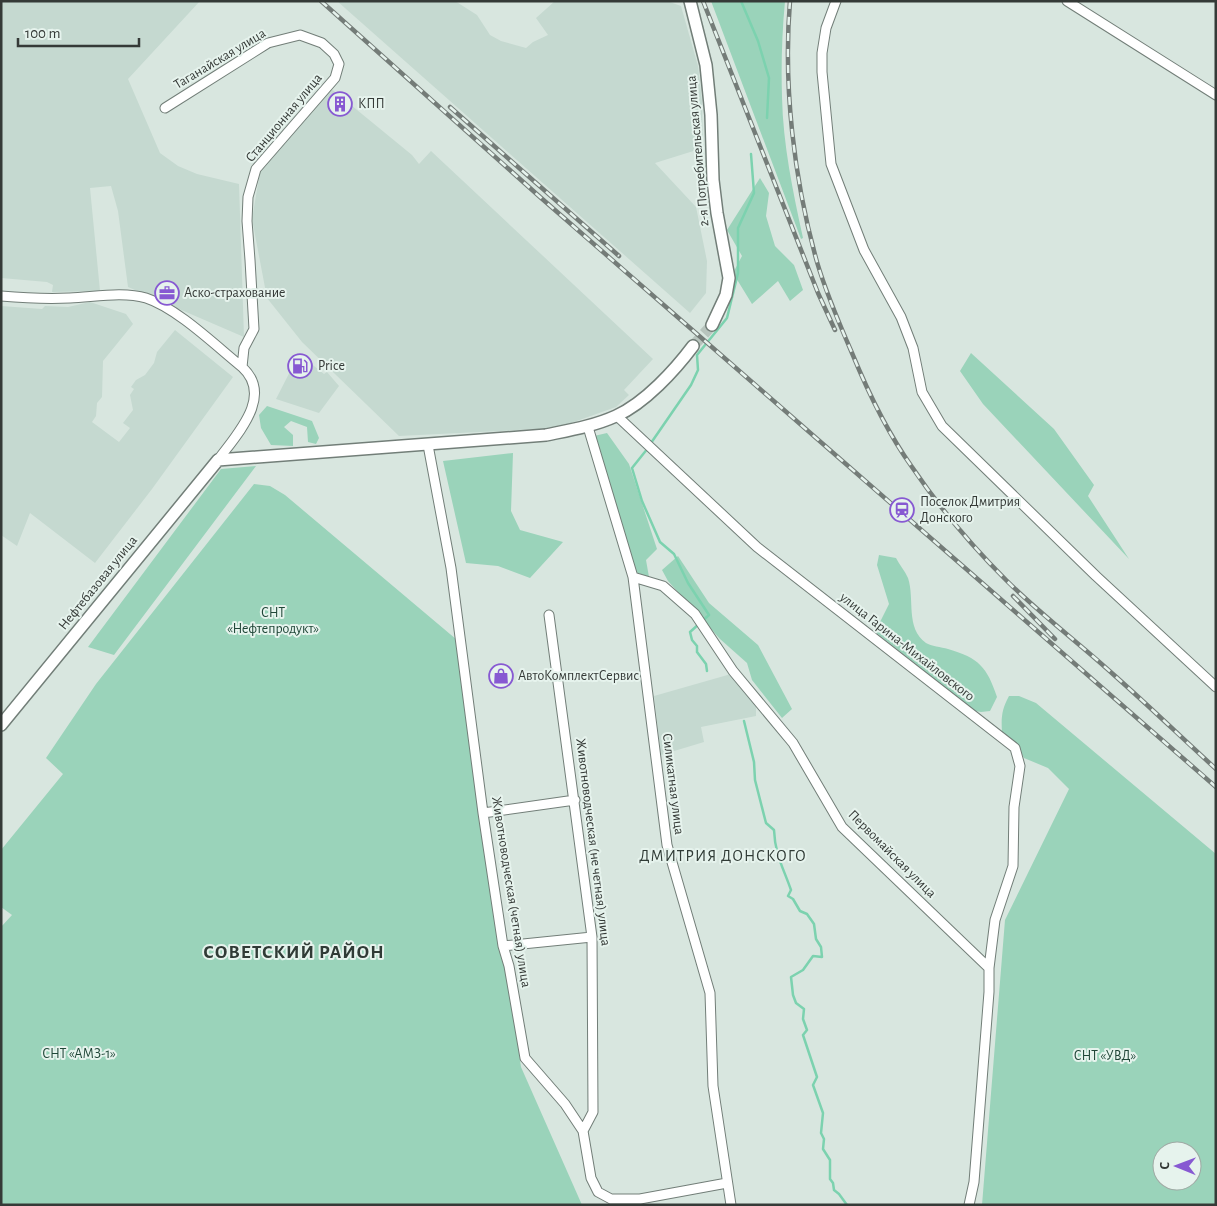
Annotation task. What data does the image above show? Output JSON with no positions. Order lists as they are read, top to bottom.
{
  "streets": {
    "street": [
      "Таганайская улица",
      "Станционная улица",
      "2-я Потребительская улица",
      "Нефтебазовая улица",
      "улица Гарина-Михайловского",
      "Силикатная улица",
      "Животноводческая (не четная) улица",
      "Первомайская улица",
      "Животноводческая (четная) улица"
    ]
  },
  "crossings": [
    ["Таганайская улица", "Станционная улица"],
    ["улица Гарина-Михайловского", "Первомайская улица"],
    ["Силикатная улица", "Первомайская улица"],
    ["Силикатная улица", "Животноводческая (четная) улица"],
    ["Животноводческая (не четная) улица", "Животноводческая (четная) улица"]
  ],
  "districts": ["ДМИТРИЯ ДОНСКОГО", "СОВЕТСКИЙ РАЙОН"],
  "parks": ["СНТ «Нефтепродукт»", "СНТ «АМЗ-1»", "СНТ «УВД»"],
  "places": {
    "building": ["КПП"],
    "office": ["Аско-страхование"],
    "fuel station": ["Price"],
    "station": ["Поселок Дмитрия Донского"],
    "shop": ["АвтоКомплектСервис"]
  },
  "scale_bar": "100 m",
  "north": "left"
}
